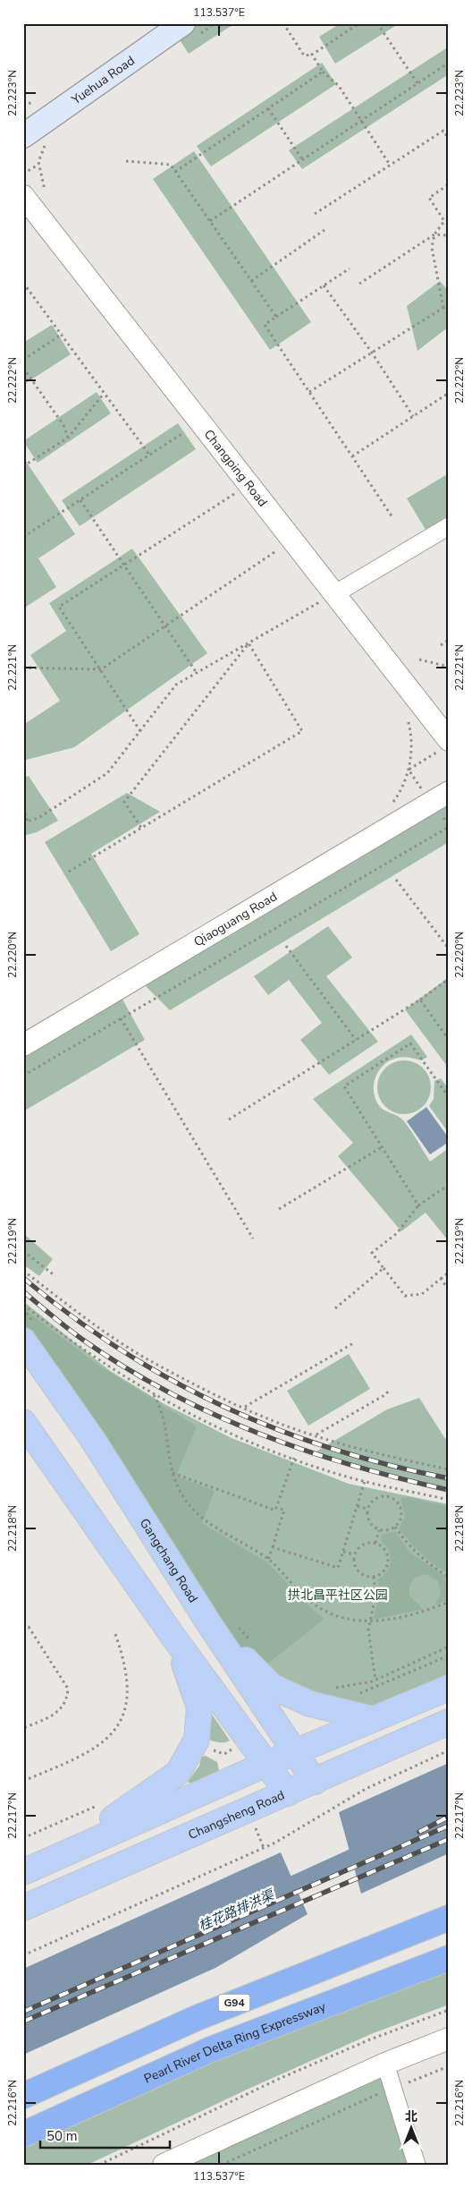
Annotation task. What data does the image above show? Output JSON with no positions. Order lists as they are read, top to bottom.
{
  "streets": {
    "highway": ["G94", "Pearl River Delta Ring Expressway"],
    "main road": ["Yuehua Road", "Gangchang Road", "Changsheng Road"],
    "street": ["Changping Road", "Qiaoguang Road"]
  },
  "crossings": [
    ["Gangchang Road", "Changsheng Road"]
  ],
  "water": ["桂花路排洪渠"],
  "parks": ["拱北昌平社区公园"],
  "scale_bar": "50 m",
  "north": "top",
  "coordinates": [
    "113.537°E",
    "22.223°N",
    "22.222°N",
    "22.221°N",
    "22.220°N",
    "22.219°N",
    "22.218°N",
    "22.217°N",
    "22.216°N"
  ]
}
